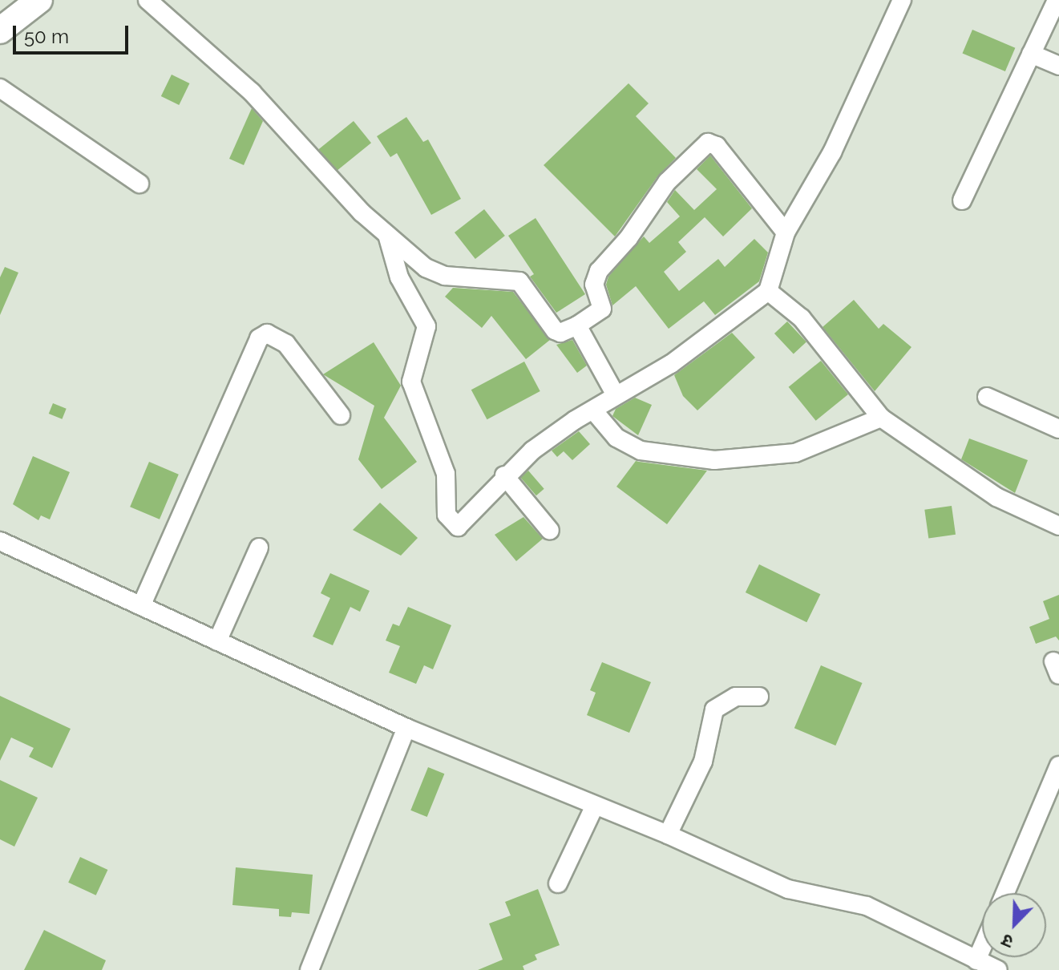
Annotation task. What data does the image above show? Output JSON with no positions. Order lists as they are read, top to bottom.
{
  "scale_bar": "50 m",
  "north": "bottom left"
}
